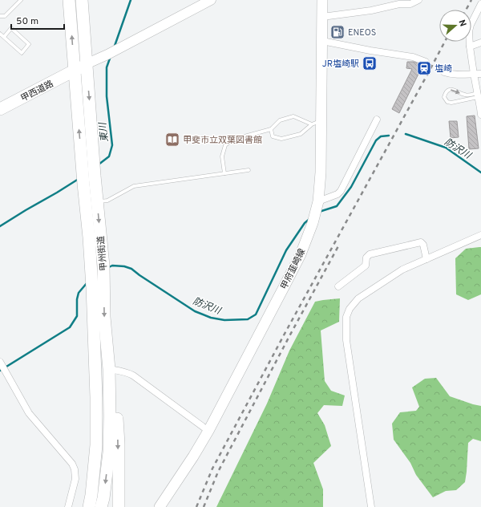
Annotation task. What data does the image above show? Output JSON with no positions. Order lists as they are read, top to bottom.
{
  "streets": {
    "highway": ["甲西道路", "甲州街道"],
    "main road": ["甲府韮崎線"]
  },
  "crossings": [
    ["甲西道路", "甲州街道"]
  ],
  "water": ["東川", "防沢川"],
  "places": {
    "fuel station": ["ENEOS"],
    "bus stop": ["JR塩崎駅"],
    "station": ["塩崎"],
    "library": ["甲斐市立双葉図書館"]
  },
  "scale_bar": "50 m",
  "north": "right"
}
